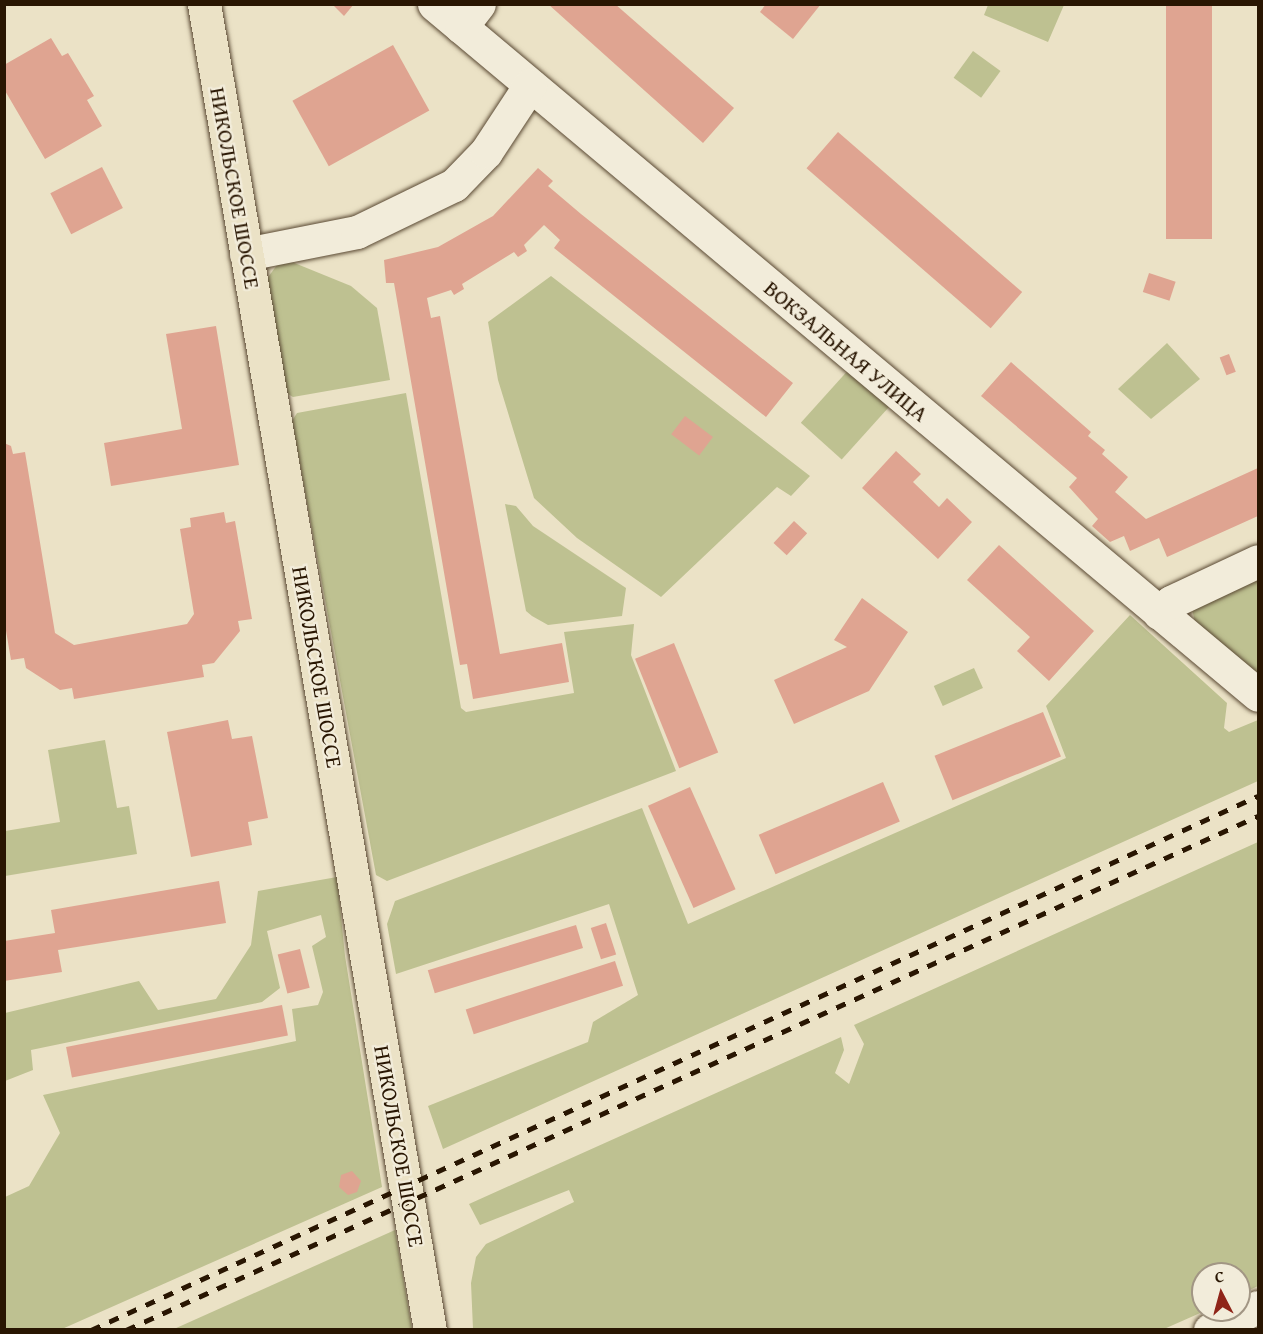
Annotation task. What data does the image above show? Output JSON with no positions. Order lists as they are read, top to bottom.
{
  "streets": {
    "main road": ["НИКОЛЬСКОЕ ШОССЕ"],
    "street": ["ВОКЗАЛЬНАЯ УЛИЦА"]
  },
  "north": "top"
}
